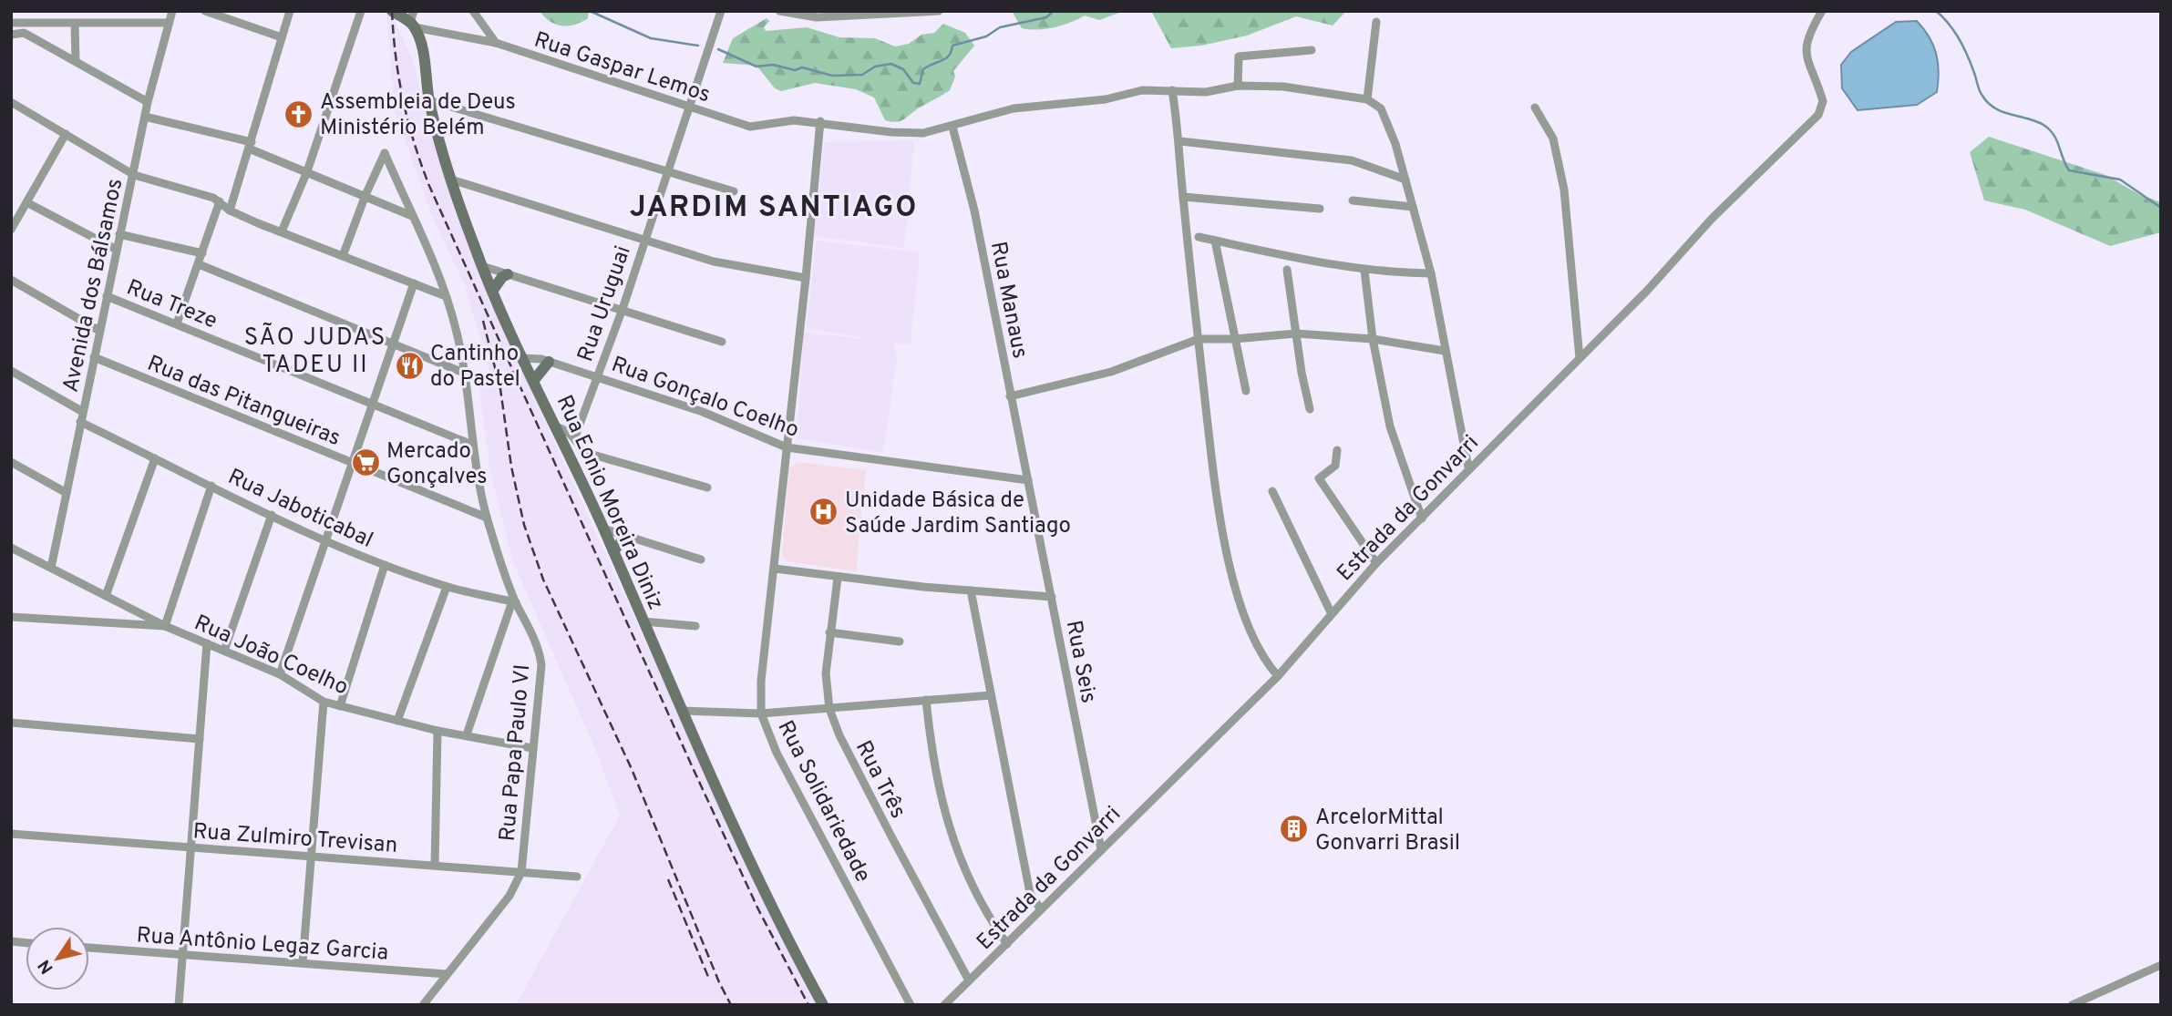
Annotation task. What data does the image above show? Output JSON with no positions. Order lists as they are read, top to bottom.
{
  "streets": {
    "main road": ["Rua Eonio Moreira Diniz"],
    "street": [
      "Rua Gaspar Lemos",
      "Avenida dos Bálsamos",
      "Rua Manaus",
      "Rua Treze",
      "Rua Uruguai",
      "Rua Gonçalo Coelho",
      "Rua das Pitangueiras",
      "Rua Jaboticabal",
      "Estrada da Gonvarri",
      "Rua João Coelho",
      "Rua Seis",
      "Rua Papa Paulo VI",
      "Rua Três",
      "Rua Solidariedade",
      "Rua Zulmiro Trevisan",
      "Rua Antônio Legaz Garcia"
    ]
  },
  "crossings": [
    ["Rua Gaspar Lemos", "Rua Manaus"],
    ["Rua Gaspar Lemos", "Rua Uruguai"],
    ["Rua Gaspar Lemos", "Rua Eonio Moreira Diniz"],
    ["Rua Gaspar Lemos", "Rua Solidariedade"],
    ["Avenida dos Bálsamos", "Rua Treze"],
    ["Avenida dos Bálsamos", "Rua das Pitangueiras"],
    ["Avenida dos Bálsamos", "Rua Jaboticabal"],
    ["Avenida dos Bálsamos", "Rua João Coelho"],
    ["Rua Manaus", "Rua Gonçalo Coelho"],
    ["Rua Manaus", "Rua Seis"],
    ["Rua Treze", "Rua Papa Paulo VI"],
    ["Rua Uruguai", "Rua Gonçalo Coelho"],
    ["Rua Gonçalo Coelho", "Rua Eonio Moreira Diniz"],
    ["Rua Gonçalo Coelho", "Rua Seis"],
    ["Rua Gonçalo Coelho", "Rua Solidariedade"],
    ["Rua das Pitangueiras", "Rua Papa Paulo VI"],
    ["Rua Jaboticabal", "Rua Papa Paulo VI"],
    ["Estrada da Gonvarri", "Rua Seis"],
    ["Estrada da Gonvarri", "Rua Três"],
    ["Rua João Coelho", "Rua Papa Paulo VI"],
    ["Rua Papa Paulo VI", "Rua Zulmiro Trevisan"],
    ["Rua Papa Paulo VI", "Rua Antônio Legaz Garcia"]
  ],
  "districts": ["JARDIM SANTIAGO", "SÃO JUDAS TADEU II"],
  "places": {
    "church": ["Assembleia de Deus Ministério Belém"],
    "restaurant": ["Cantinho do Pastel"],
    "supermarket": ["Mercado Gonçalves"],
    "hospital": ["Unidade Básica de Saúde Jardim Santiago"],
    "building": ["ArcelorMittal Gonvarri Brasil"]
  },
  "north": "bottom left"
}
